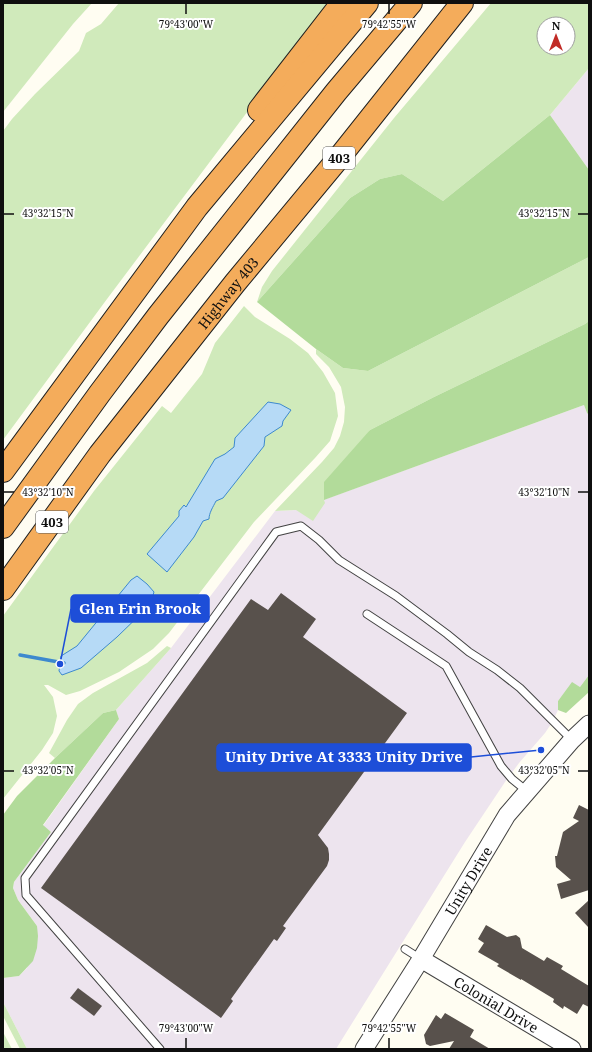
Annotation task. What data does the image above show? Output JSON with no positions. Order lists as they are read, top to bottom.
{
  "streets": {
    "highway": ["403", "Highway 403"],
    "street": ["Unity Drive", "Colonial Drive"]
  },
  "crossings": [
    ["Unity Drive", "Colonial Drive"]
  ],
  "places": ["Glen Erin Brook", "Unity Drive At 3333 Unity Drive"],
  "north": "top",
  "coordinates": [
    "79°43'00\"W",
    "79°42'55\"W",
    "43°32'15\"N",
    "43°32'10\"N",
    "43°32'05\"N"
  ]
}
